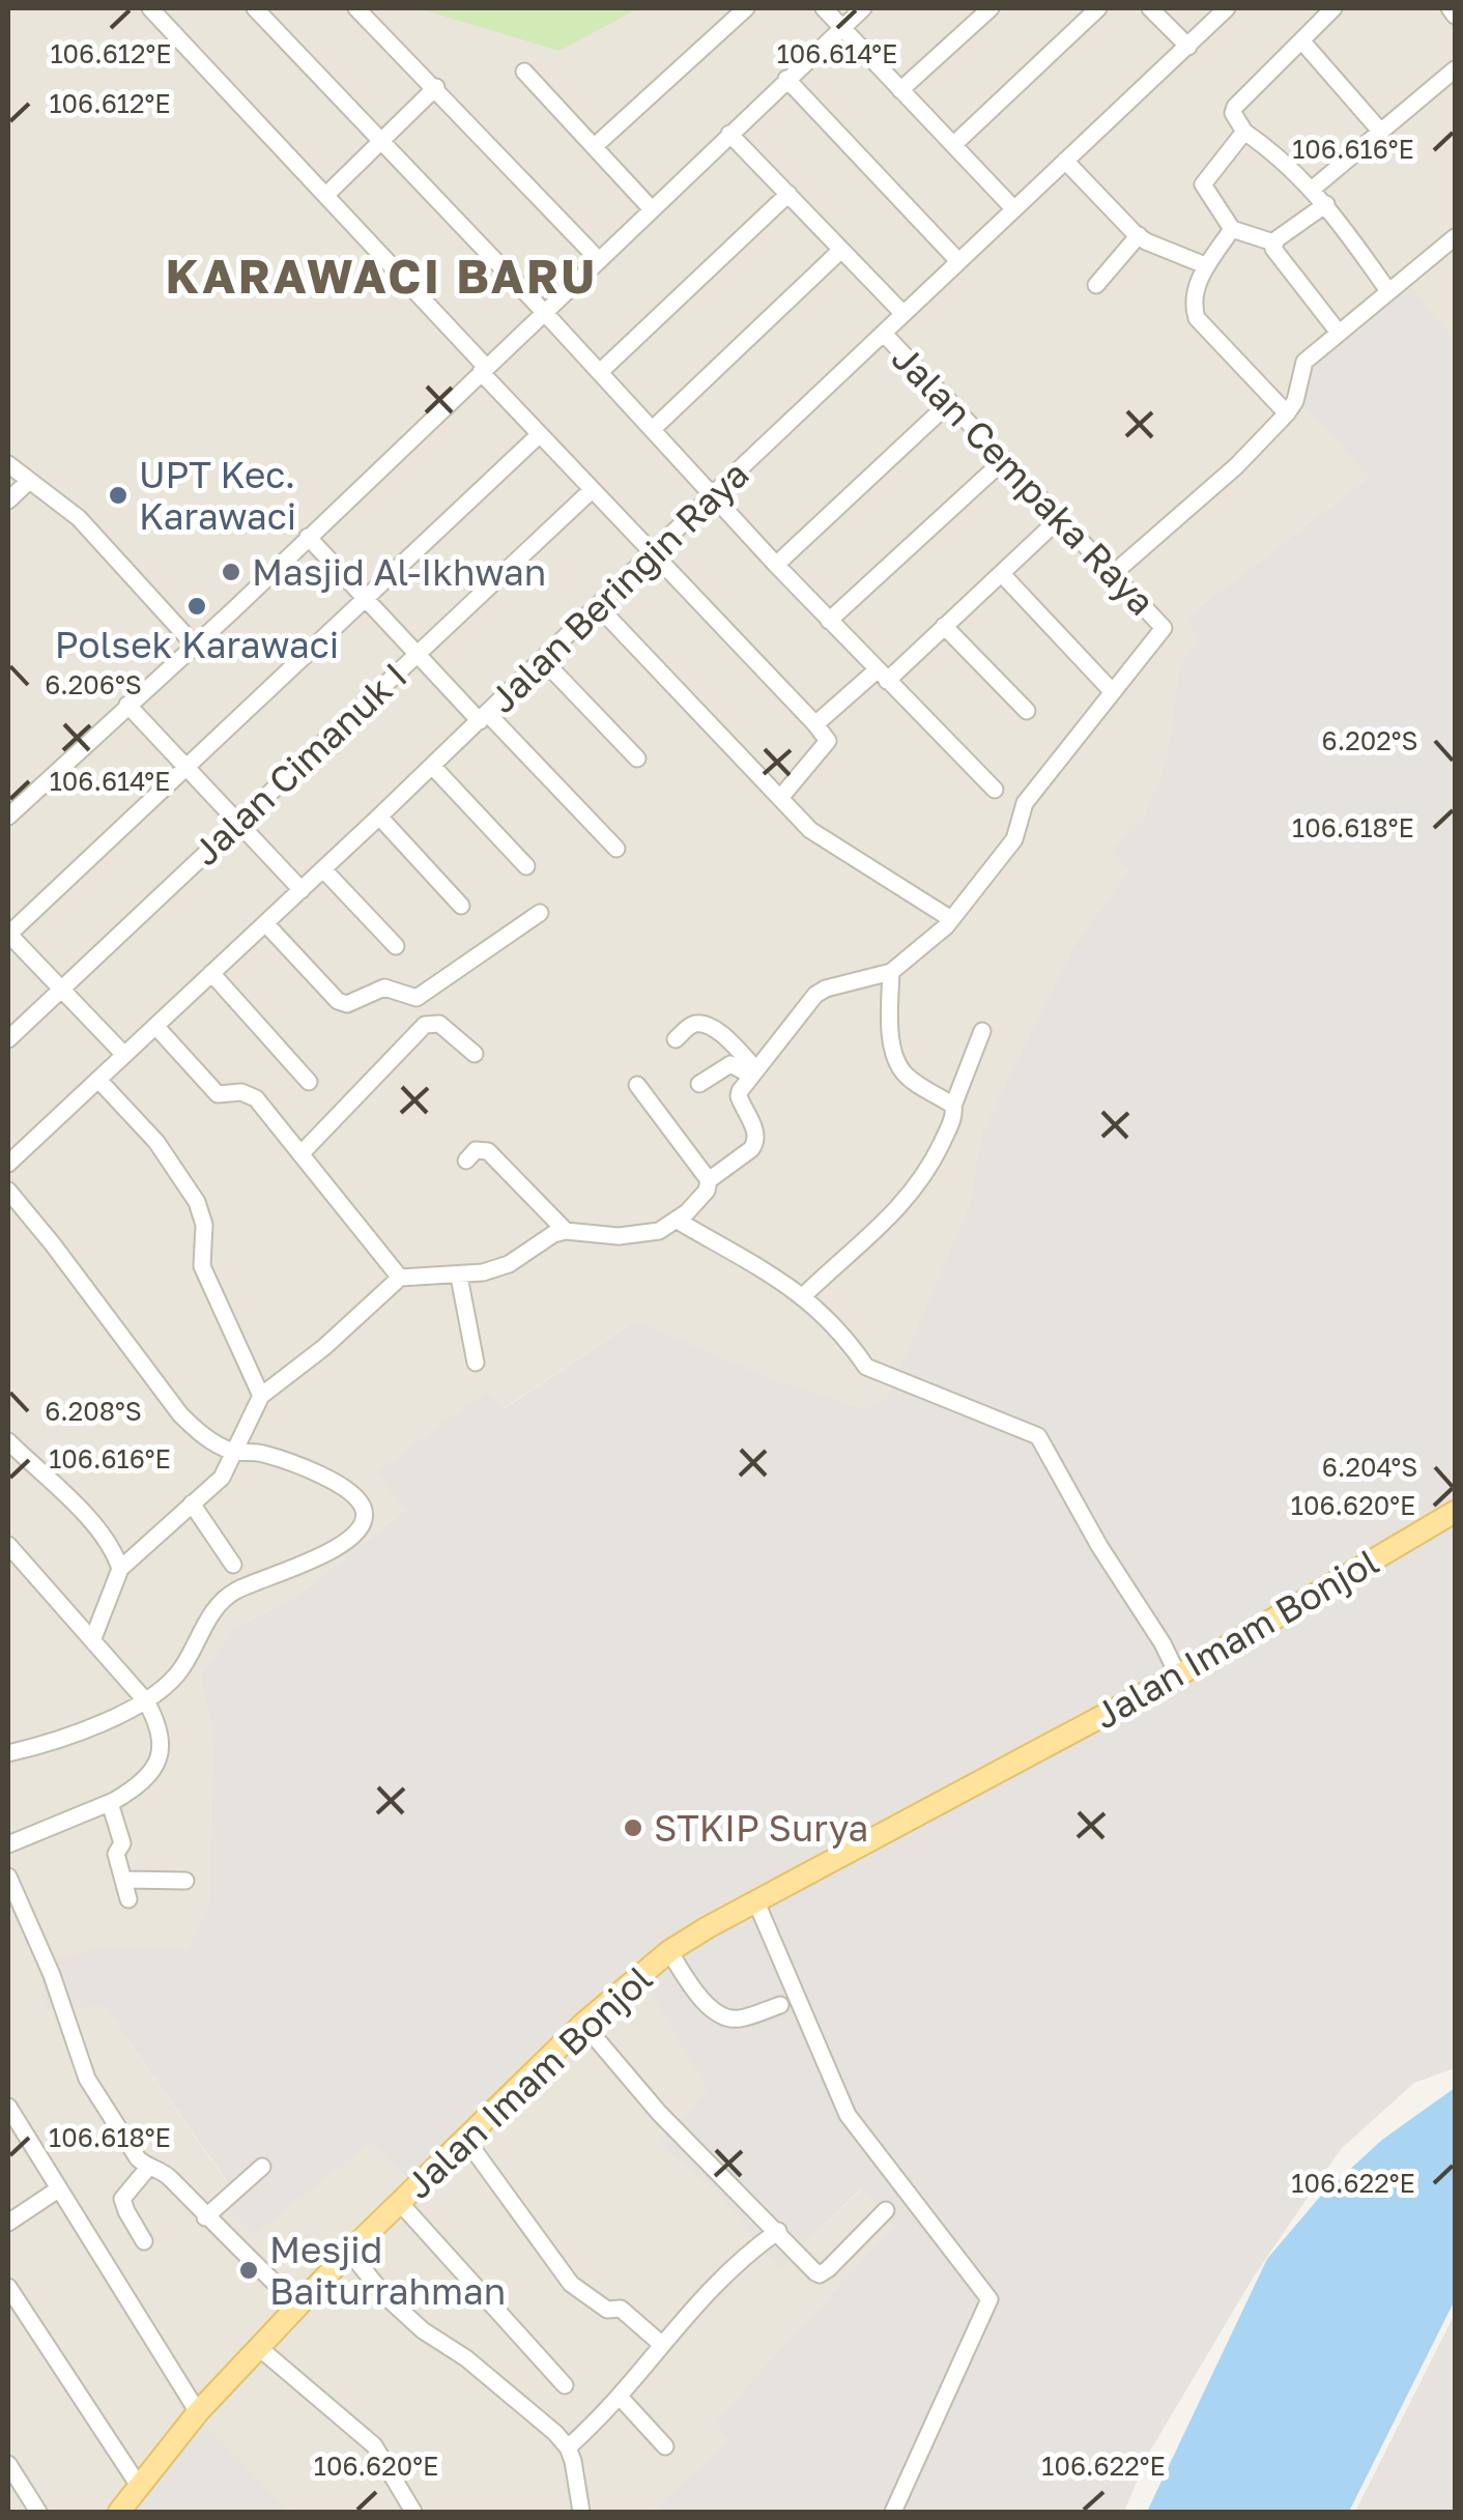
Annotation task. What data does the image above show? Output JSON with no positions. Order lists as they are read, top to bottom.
{
  "streets": {
    "main road": ["Jalan Imam Bonjol"],
    "street": ["Jalan Cempaka Raya", "Jalan Beringin Raya", "Jalan Cimanuk I"]
  },
  "crossings": [
    ["Jalan Cempaka Raya", "Jalan Beringin Raya"]
  ],
  "districts": ["KARAWACI BARU"],
  "places": [
    "UPT Kec. Karawaci",
    "Masjid Al-Ikhwan",
    "Polsek Karawaci",
    "STKIP Surya",
    "Mesjid Baiturrahman"
  ],
  "coordinates": [
    "106.612°E",
    "106.614°E",
    "106.616°E",
    "6.206°S",
    "6.202°S",
    "106.618°E",
    "6.208°S",
    "6.204°S",
    "106.620°E",
    "106.622°E"
  ]
}
